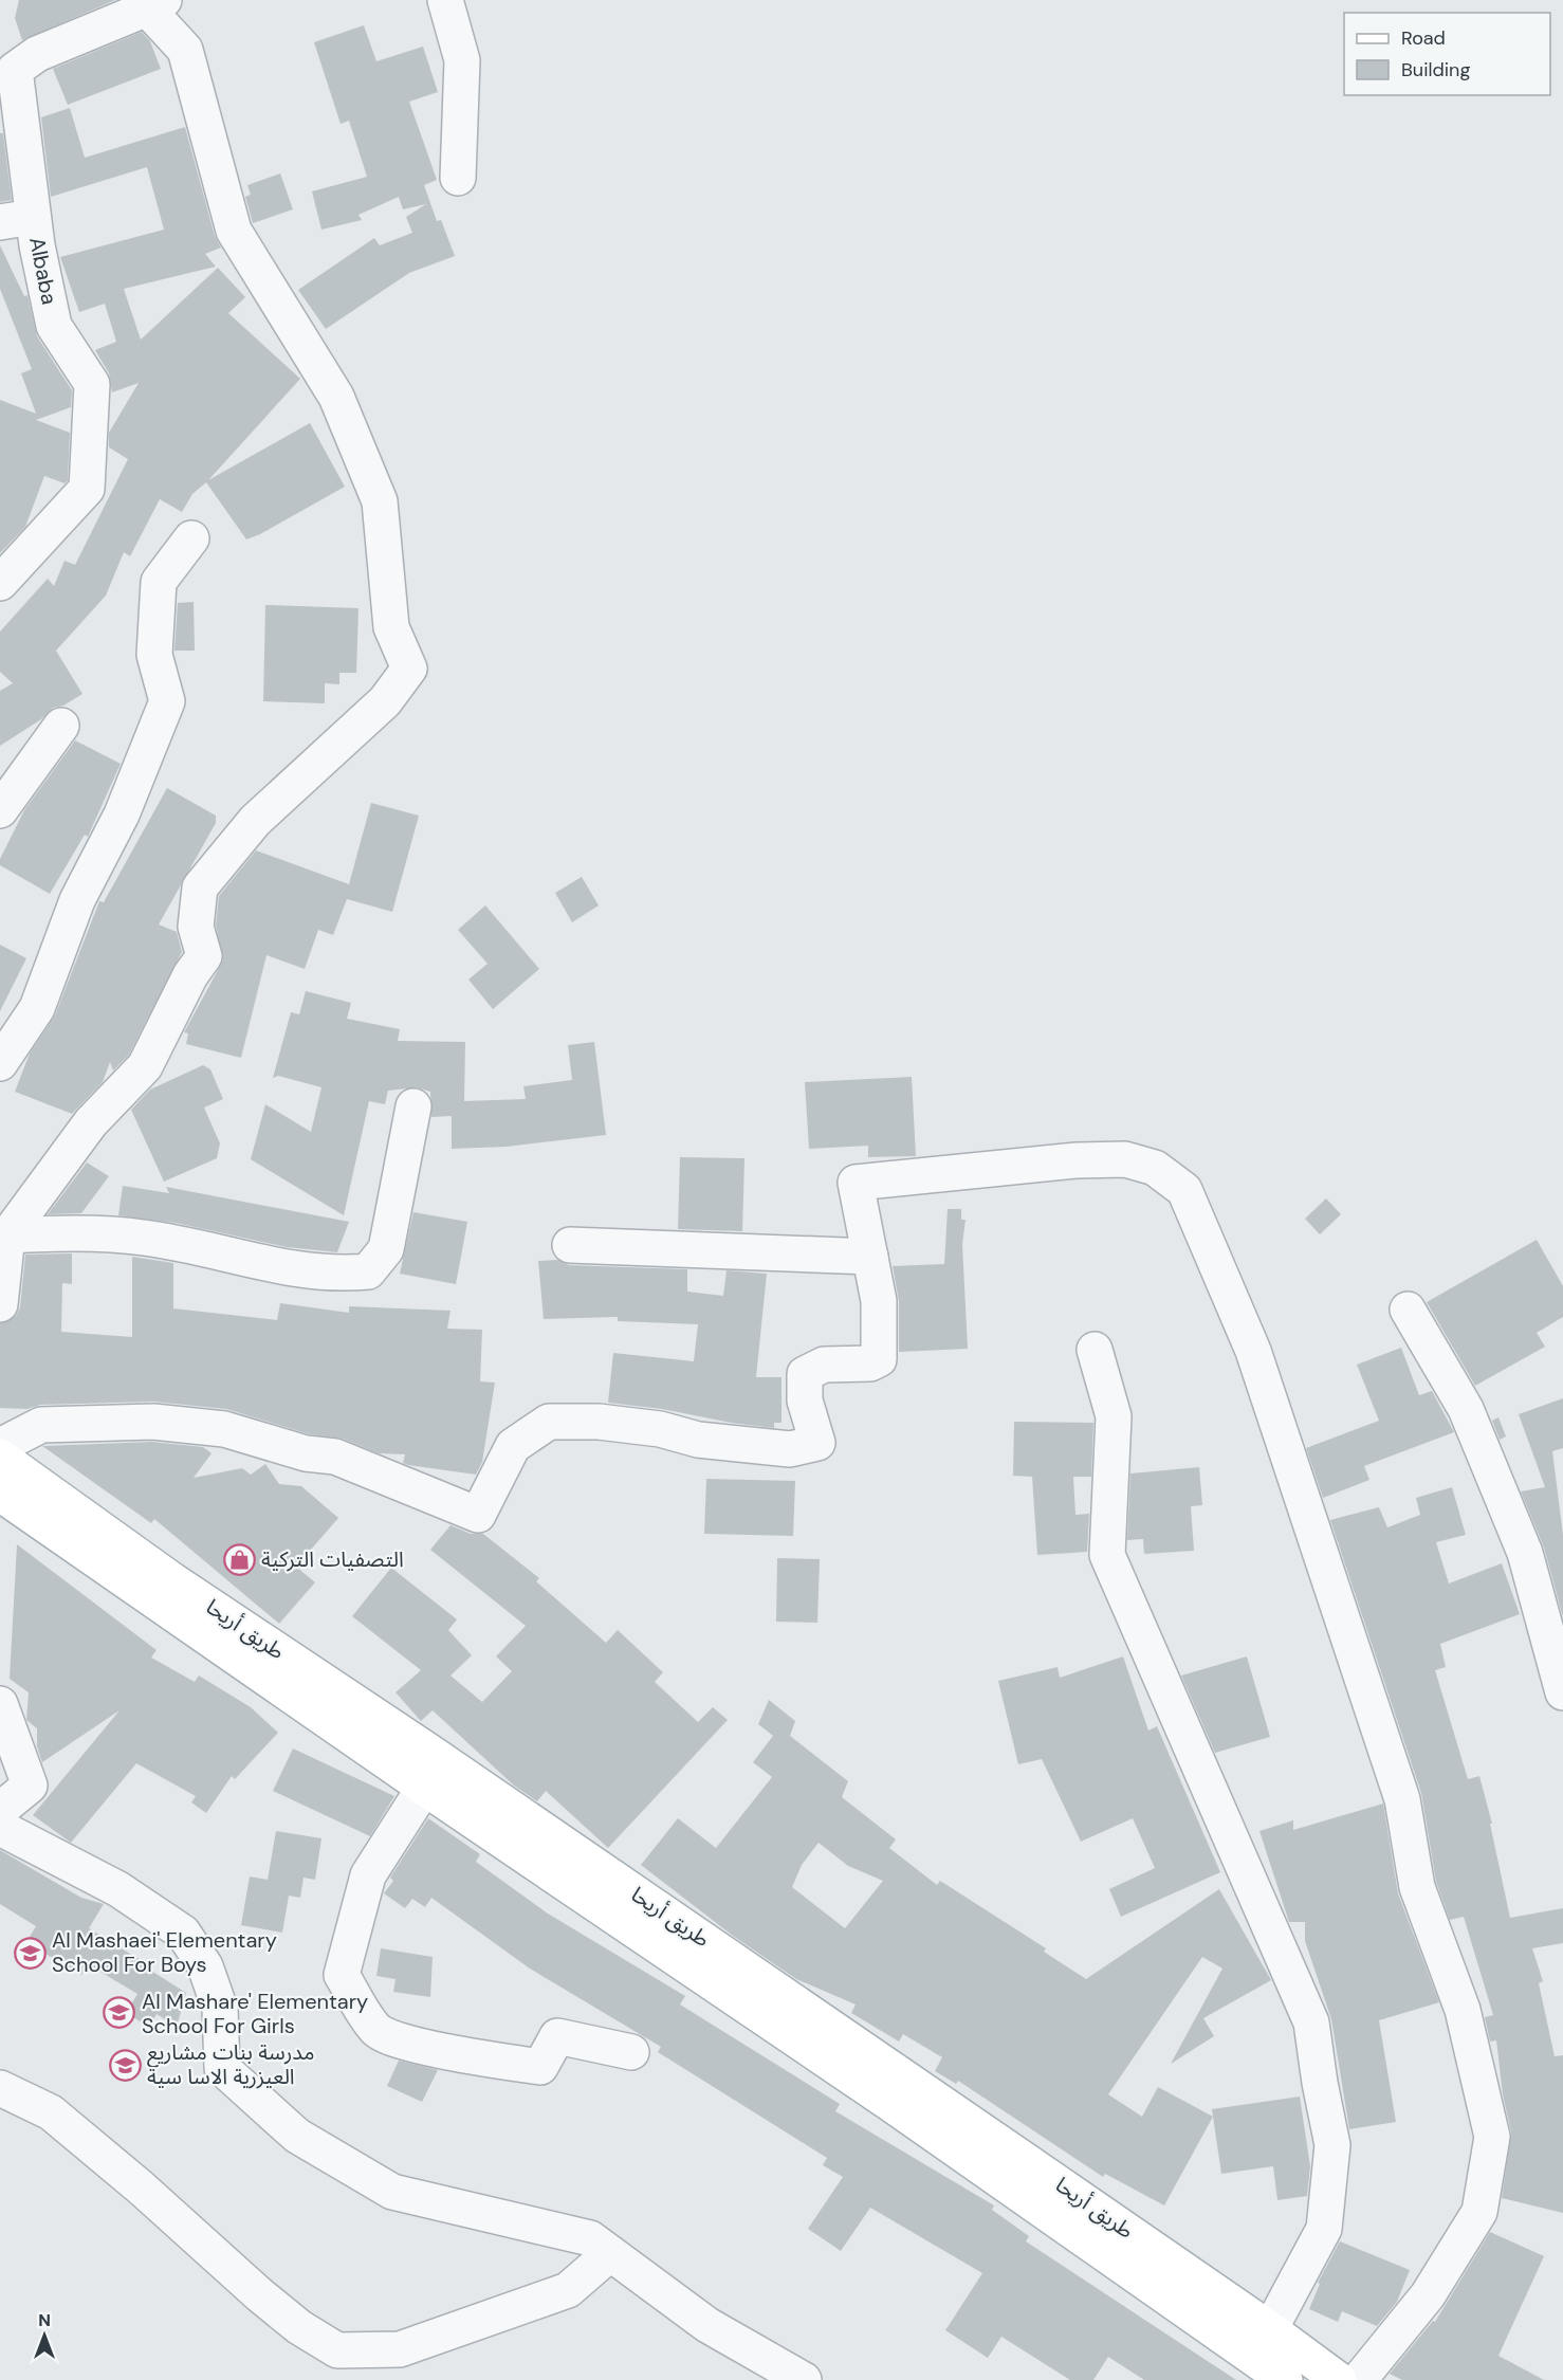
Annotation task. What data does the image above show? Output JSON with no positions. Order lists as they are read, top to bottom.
{
  "streets": {
    "main road": ["طريق أريحا"],
    "street": ["Albaba"]
  },
  "places": {
    "shop": ["التصفيات التركية"],
    "school or university": ["Al Mashaei' Elementary School For Boys", "Al Mashare' Elementary School For Girls", "مدرسة بنات مشاريع العيزرية الاسا سية"]
  },
  "legend": ["Road", "Building"],
  "north": "top"
}
